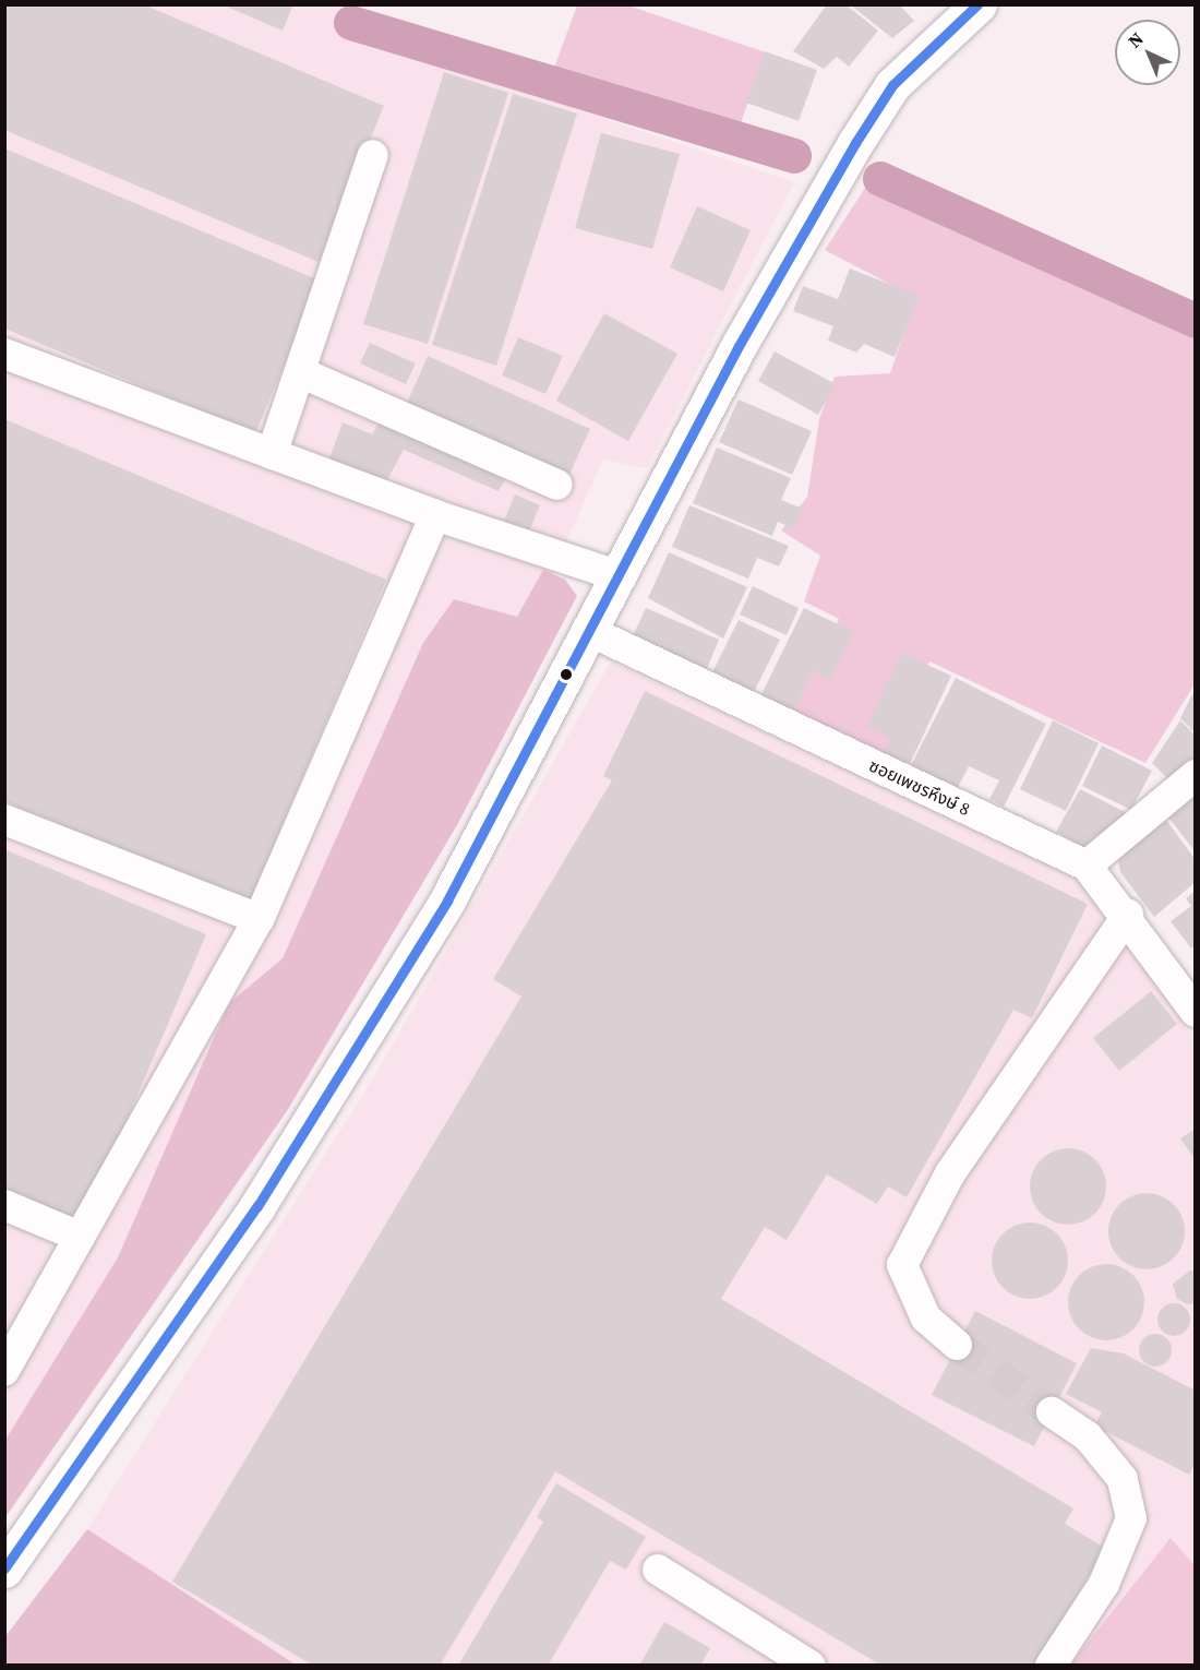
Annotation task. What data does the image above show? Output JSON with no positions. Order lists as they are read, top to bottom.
{
  "streets": {
    "street": ["ซอยเพชรหึงษ์ 8"]
  },
  "north": "top left"
}
